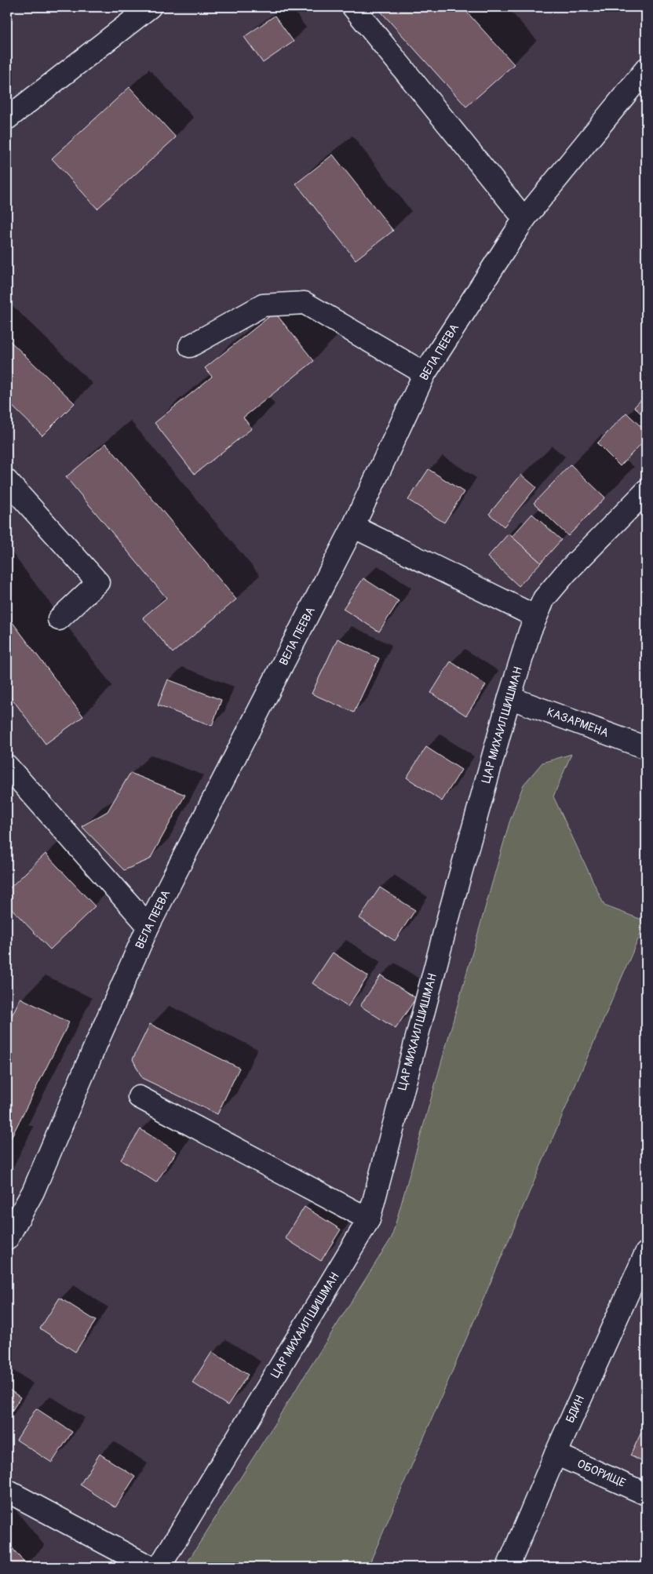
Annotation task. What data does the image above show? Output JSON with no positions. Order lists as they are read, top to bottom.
{
  "streets": {
    "street": [
      "ВЕЛА ПЕЕВА",
      "КАЗАРМЕНА",
      "ЦАР МИХАИЛ ШИШМАН",
      "БДИН",
      "ОБОРИЩЕ"
    ]
  },
  "crossings": [
    ["КАЗАРМЕНА", "ЦАР МИХАИЛ ШИШМАН"],
    ["БДИН", "ОБОРИЩЕ"]
  ]
}
